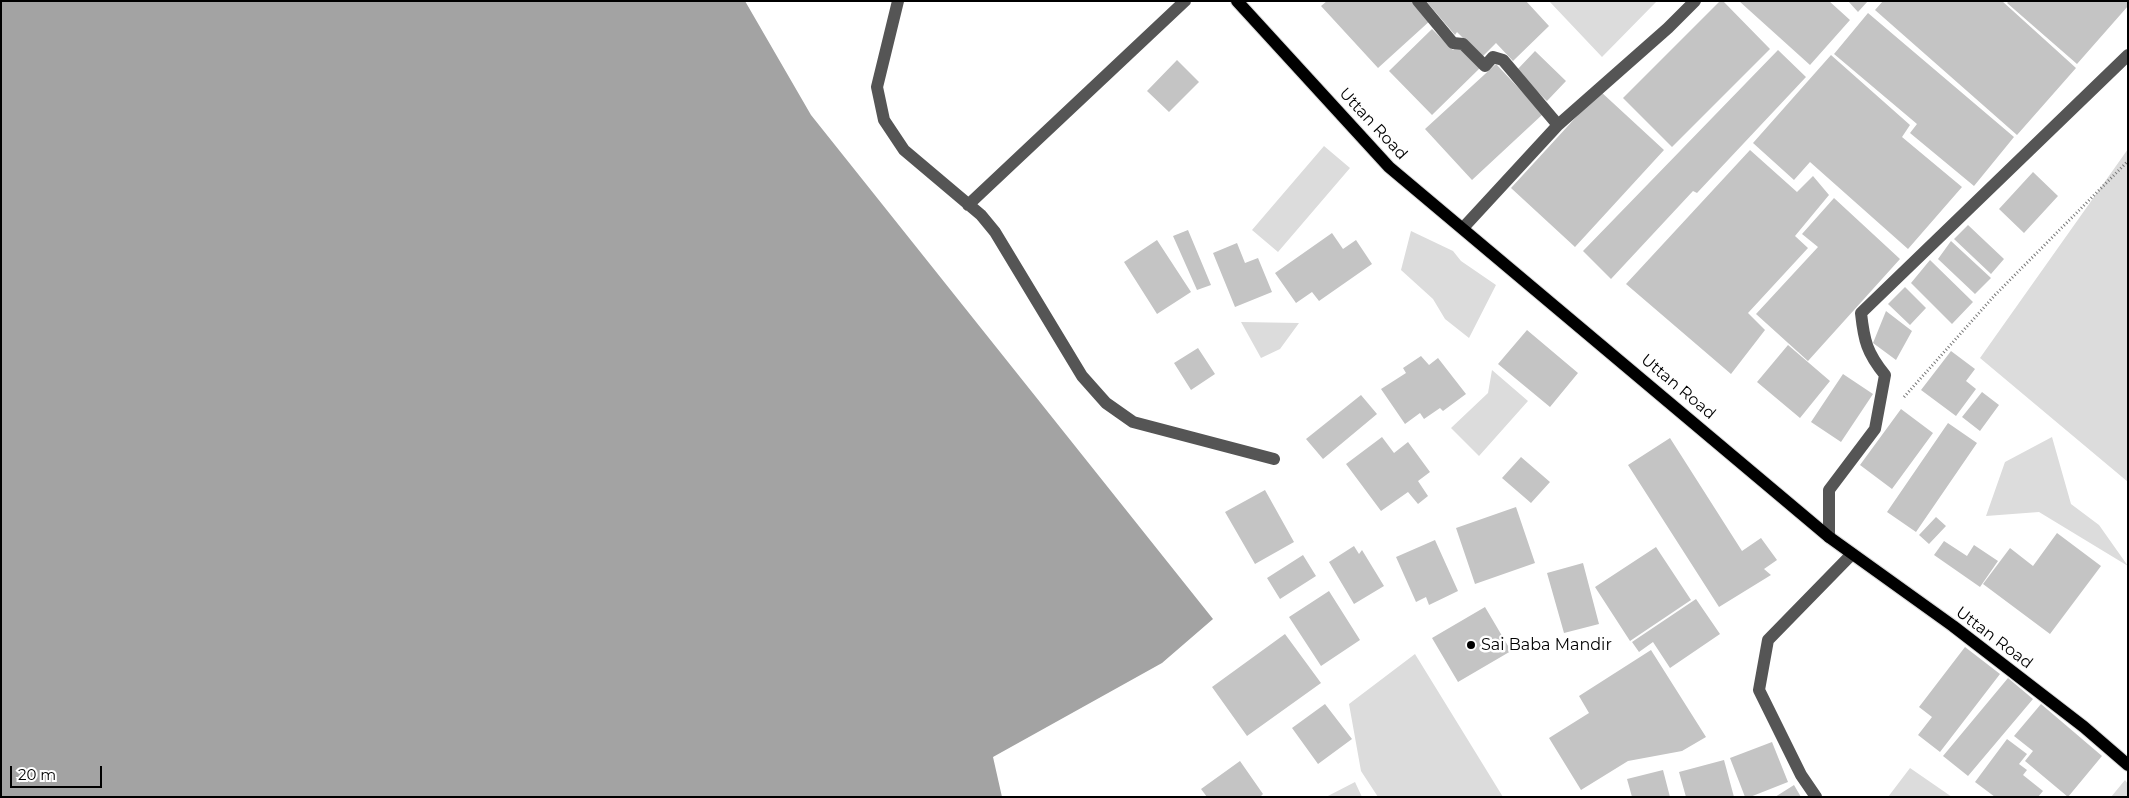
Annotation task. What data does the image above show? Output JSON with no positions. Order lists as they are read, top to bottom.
{
  "streets": {
    "main road": ["Uttan Road"]
  },
  "places": ["Sai Baba Mandir"],
  "scale_bar": "20 m"
}
